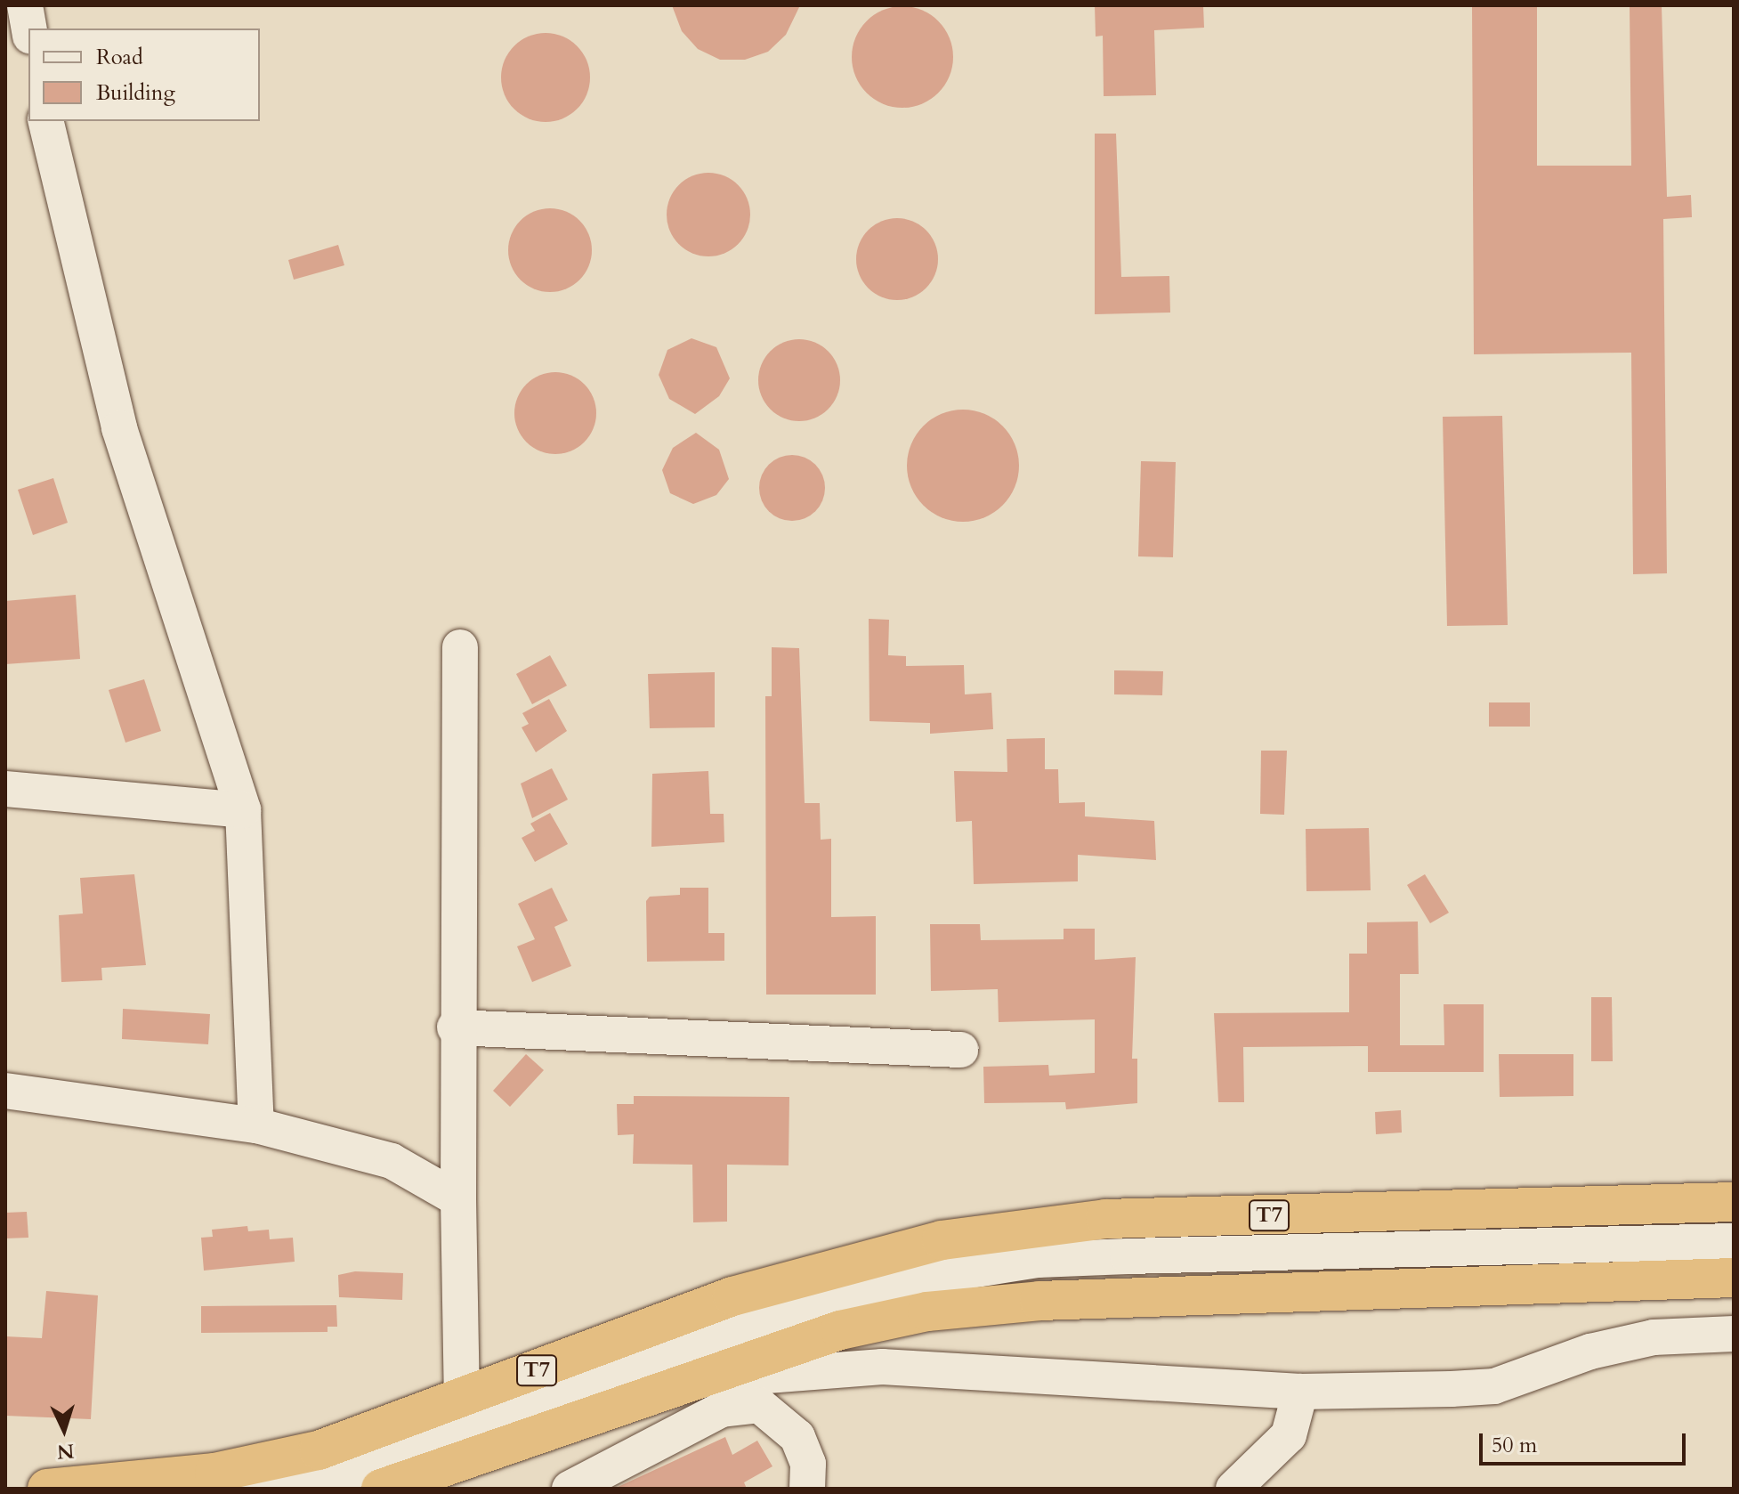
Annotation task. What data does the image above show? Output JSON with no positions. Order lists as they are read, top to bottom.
{
  "streets": {
    "highway": ["T7"]
  },
  "legend": ["Road", "Building"],
  "scale_bar": "50 m",
  "north": "bottom"
}
